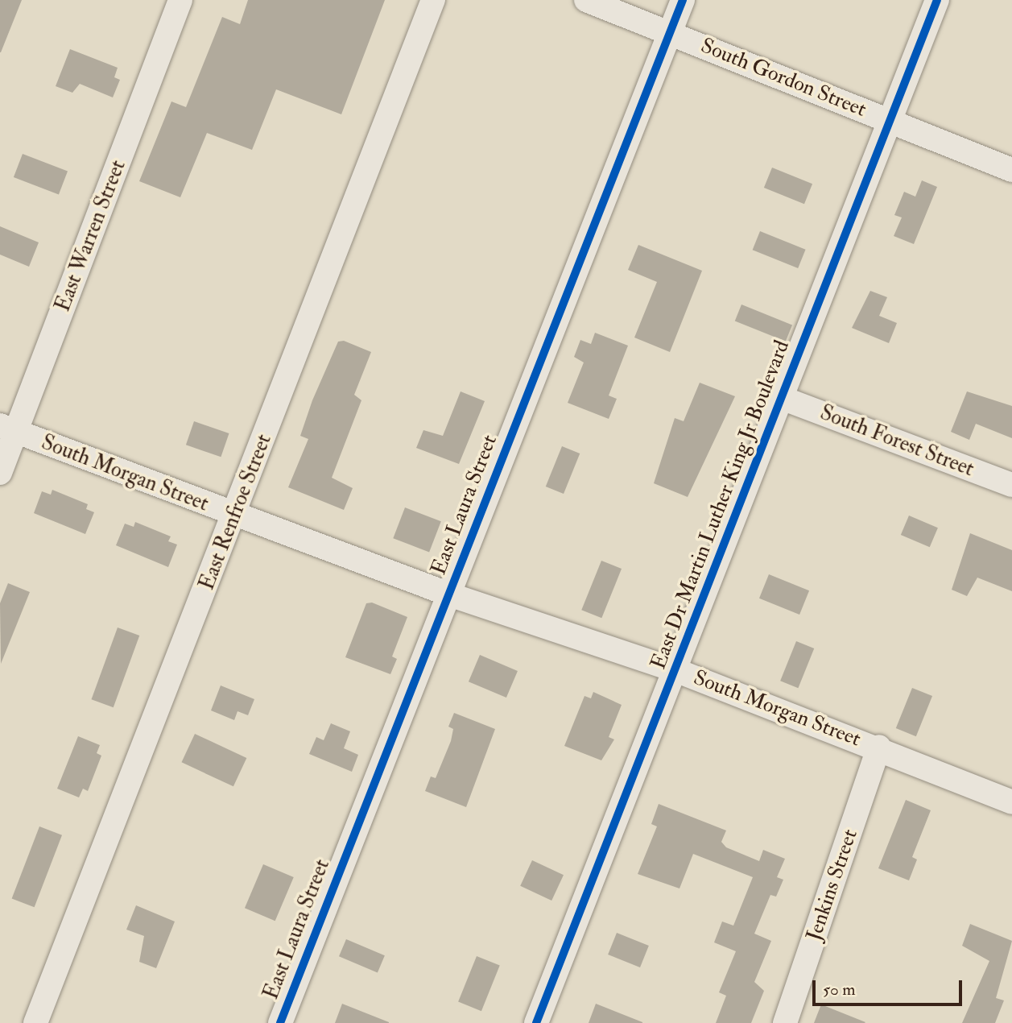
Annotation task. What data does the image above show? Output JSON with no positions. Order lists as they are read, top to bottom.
{
  "streets": {
    "street": [
      "South Gordon Street",
      "East Warren Street",
      "South Forest Street",
      "South Morgan Street",
      "East Laura Street",
      "East Dr Martin Luther King Jr Boulevard",
      "East Renfroe Street",
      "Jenkins Street"
    ]
  },
  "crossings": [
    ["South Gordon Street", "East Laura Street"],
    ["South Gordon Street", "East Dr Martin Luther King Jr Boulevard"],
    ["East Warren Street", "South Morgan Street"],
    ["South Forest Street", "East Dr Martin Luther King Jr Boulevard"],
    ["South Morgan Street", "East Laura Street"],
    ["South Morgan Street", "East Dr Martin Luther King Jr Boulevard"],
    ["South Morgan Street", "East Renfroe Street"],
    ["South Morgan Street", "Jenkins Street"]
  ],
  "scale_bar": "50 m"
}
